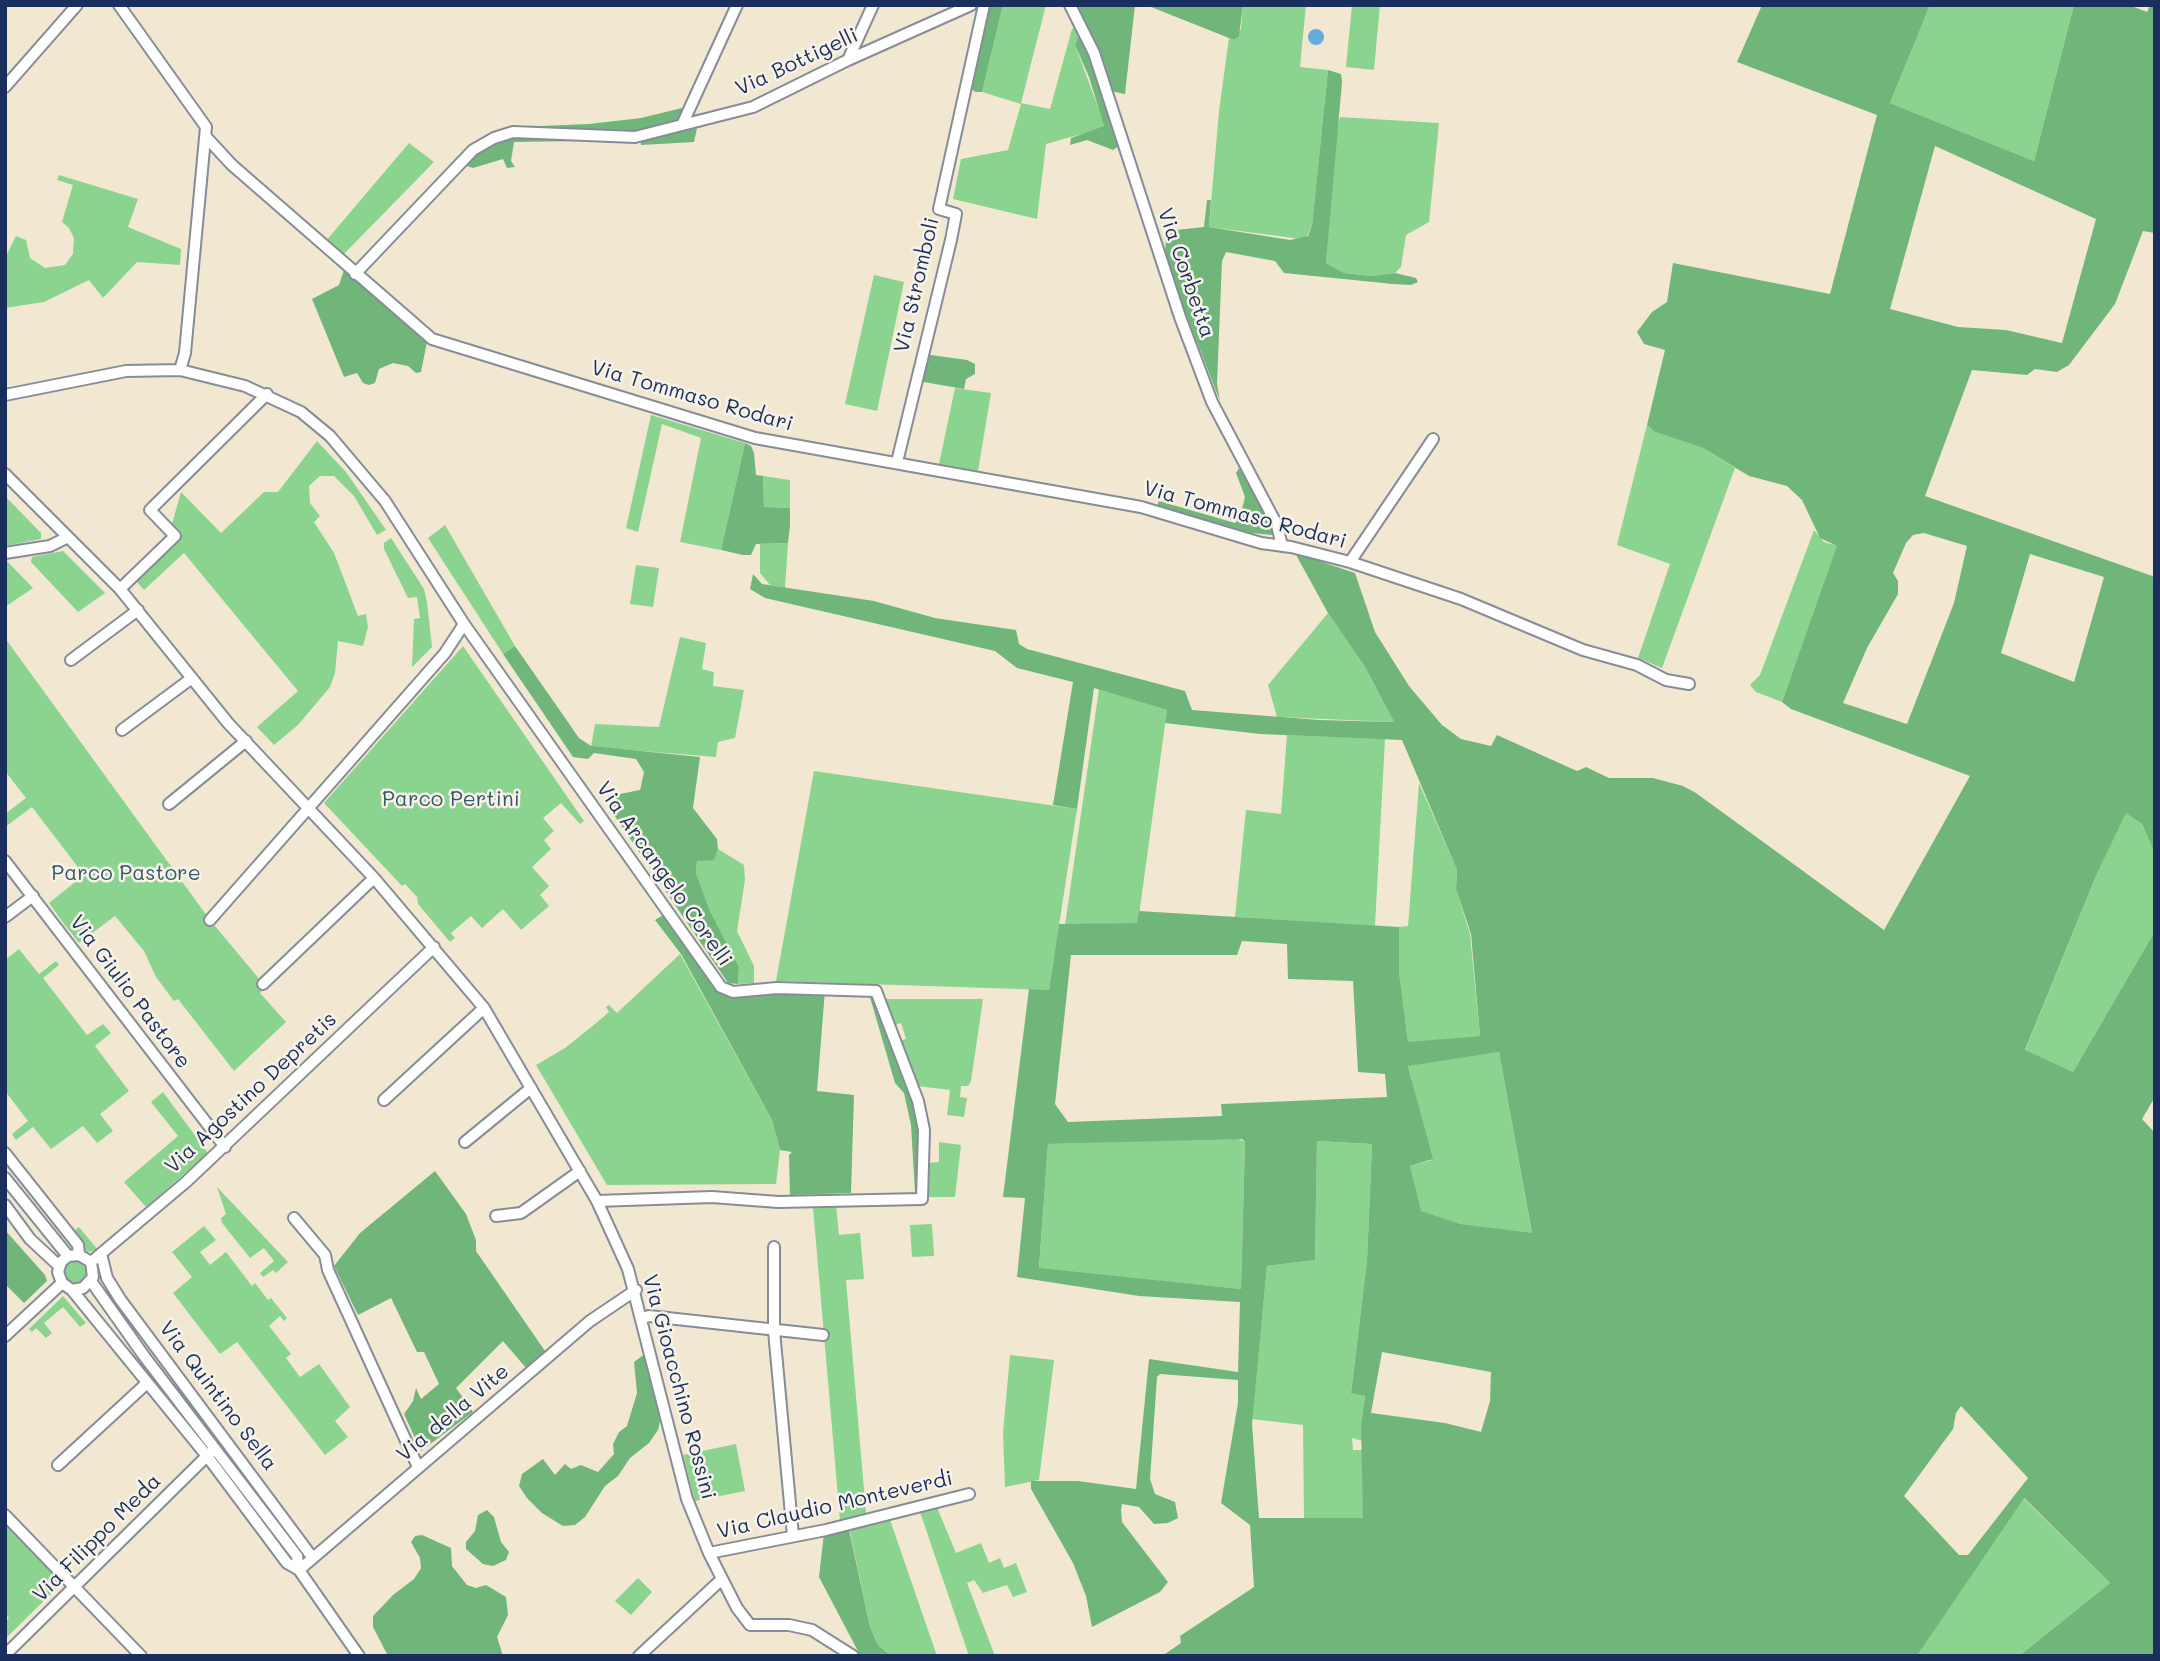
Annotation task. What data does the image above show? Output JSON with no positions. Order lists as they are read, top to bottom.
{
  "streets": {
    "street": [
      "Via Bottigelli",
      "Via Corbetta",
      "Via Stromboli",
      "Via Tommaso Rodari",
      "Via Arcangelo Corelli",
      "Via Giulio Pastore",
      "Via Agostino Depretis",
      "Via Gioacchino Rossini",
      "Via Quintino Sella",
      "Via della Vite",
      "Via Claudio Monteverdi",
      "Via Filippo Meda"
    ]
  },
  "crossings": [
    ["Via Bottigelli", "Via Tommaso Rodari"],
    ["Via Corbetta", "Via Tommaso Rodari"],
    ["Via Stromboli", "Via Tommaso Rodari"],
    ["Via Arcangelo Corelli", "Via Gioacchino Rossini"],
    ["Via Giulio Pastore", "Via Agostino Depretis"],
    ["Via Agostino Depretis", "Via Gioacchino Rossini"],
    ["Via Agostino Depretis", "Via Quintino Sella"],
    ["Via Gioacchino Rossini", "Via della Vite"],
    ["Via Gioacchino Rossini", "Via Claudio Monteverdi"],
    ["Via Quintino Sella", "Via della Vite"],
    ["Via Quintino Sella", "Via Filippo Meda"]
  ],
  "parks": ["Parco Pertini", "Parco Pastore"]
}
